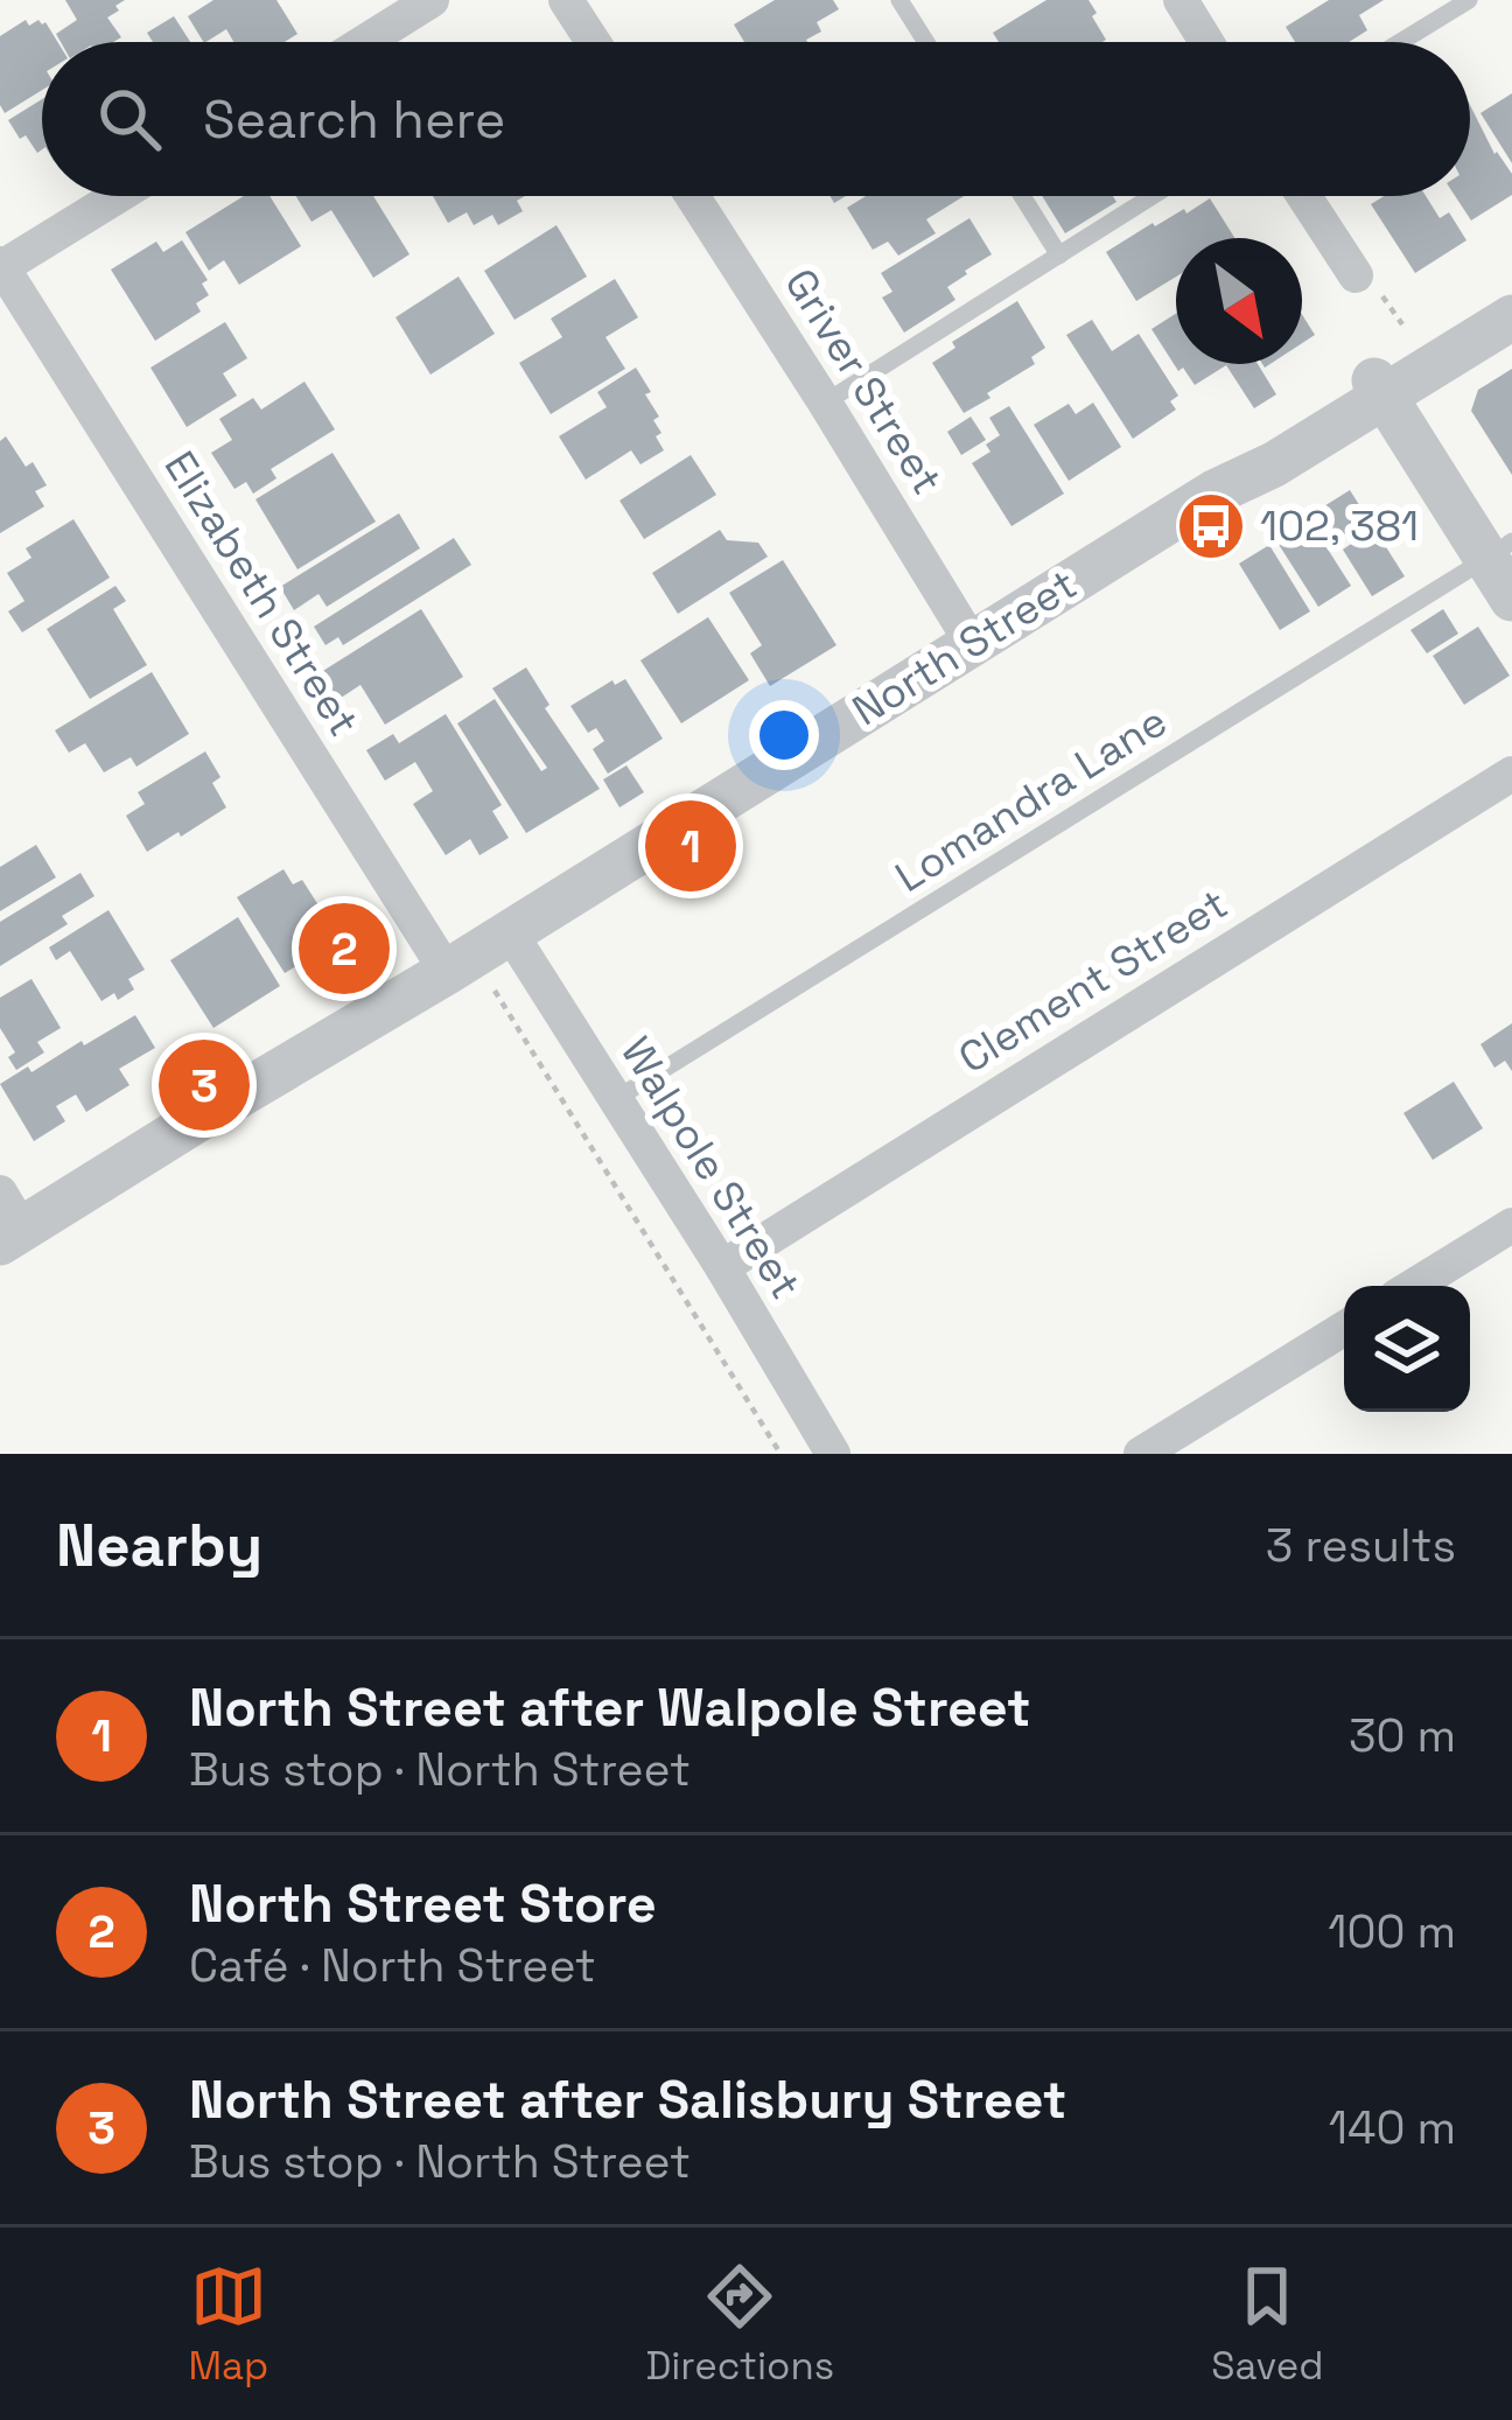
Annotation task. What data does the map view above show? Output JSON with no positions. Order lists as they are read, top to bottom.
{
  "streets": {
    "street": [
      "Griver Street",
      "Elizabeth Street",
      "North Street",
      "Clement Street",
      "Walpole Street"
    ],
    "lane": ["Lomandra Lane"]
  },
  "crossings": [
    ["Griver Street", "North Street"],
    ["Elizabeth Street", "North Street"],
    ["North Street", "Walpole Street"],
    ["Lomandra Lane", "Walpole Street"],
    ["Clement Street", "Walpole Street"]
  ],
  "places": {
    "bus stop": ["102, 381"]
  },
  "north": "bottom right",
  "page": {
    "search": "Search here",
    "pins": ["1", "2", "3"],
    "heading": ["Nearby", "3 results"],
    "list": [
      {
        "mark": "1",
        "name": "North Street after Walpole Street",
        "note": "Bus stop · North Street",
        "value": "30 m"
      },
      {
        "mark": "2",
        "name": "North Street Store",
        "note": "Café · North Street",
        "value": "100 m"
      },
      {
        "mark": "3",
        "name": "North Street after Salisbury Street",
        "note": "Bus stop · North Street",
        "value": "140 m"
      }
    ],
    "nav": ["Map", "Directions", "Saved"]
  }
}
